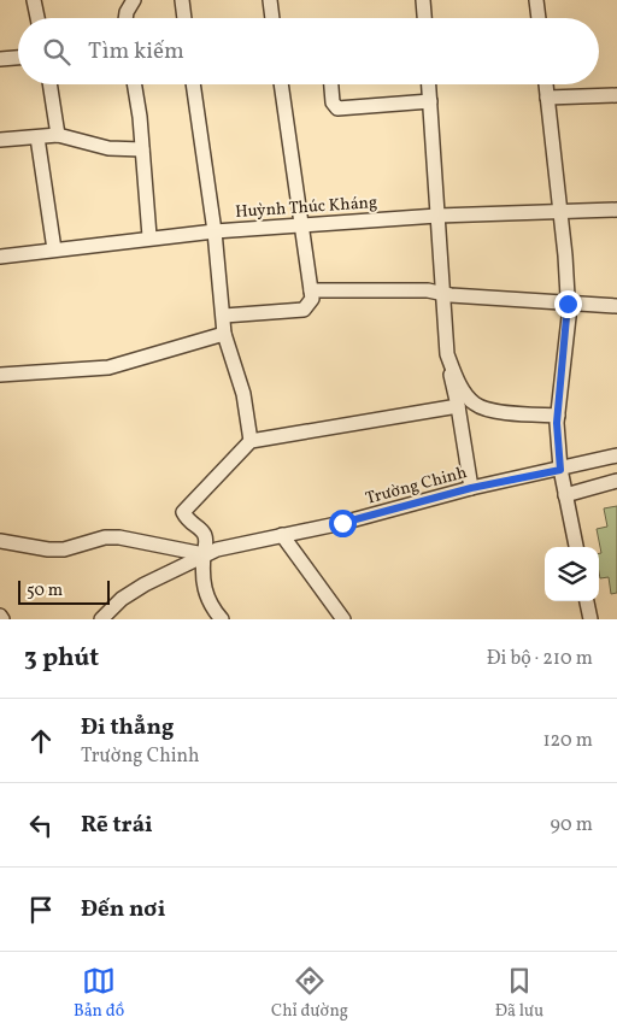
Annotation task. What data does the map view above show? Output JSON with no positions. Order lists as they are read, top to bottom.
{
  "streets": {
    "street": ["Huỳnh Thúc Kháng", "Trường Chinh"]
  },
  "scale_bar": "50 m",
  "page": {
    "search": "Tìm kiếm",
    "scale": "50 m",
    "heading": ["3 phút", "Đi bộ · 210 m"],
    "list": [
      ["Đi thẳng", "Trường Chinh", "120 m"],
      ["Rẽ trái", "90 m"],
      "Đến nơi"
    ],
    "nav": ["Bản đồ", "Chỉ đường", "Đã lưu"]
  }
}
